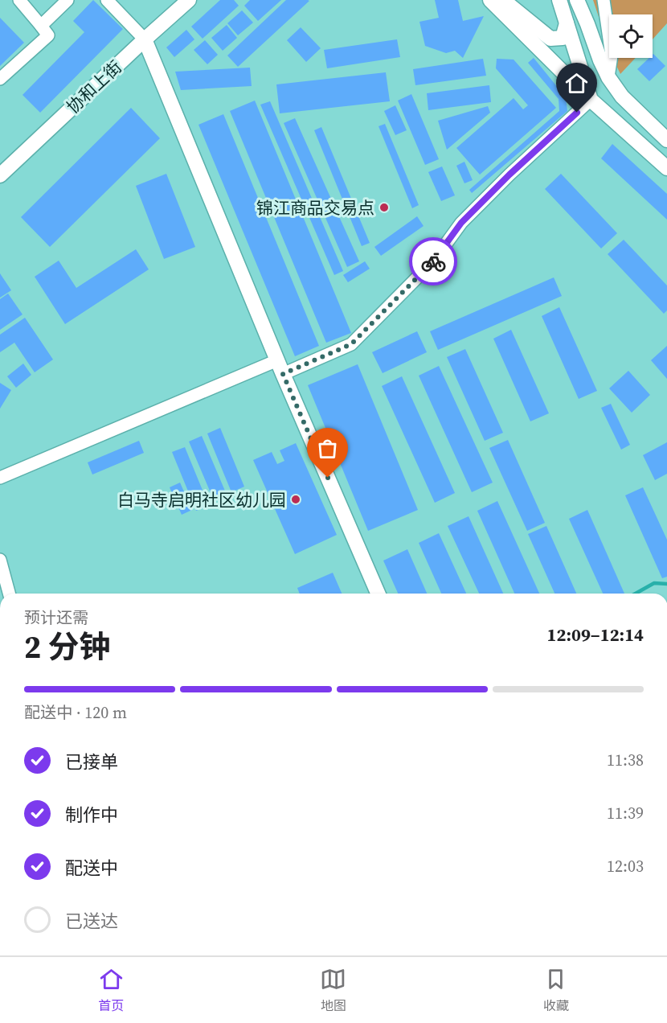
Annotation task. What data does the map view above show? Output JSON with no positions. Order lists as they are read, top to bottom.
{
  "streets": {
    "street": ["协和上街"]
  },
  "places": ["锦江商品交易点", "白马寺启明社区幼儿园"],
  "page": {
    "heading": ["2 分钟", "预计还需", "12:09–12:14"],
    "bar": "配送中 · 120 m",
    "list": [
      ["已接单", "11:38"],
      ["制作中", "11:39"],
      ["配送中", "12:03"],
      "已送达"
    ],
    "tabs": ["首页", "地图", "收藏"]
  }
}
